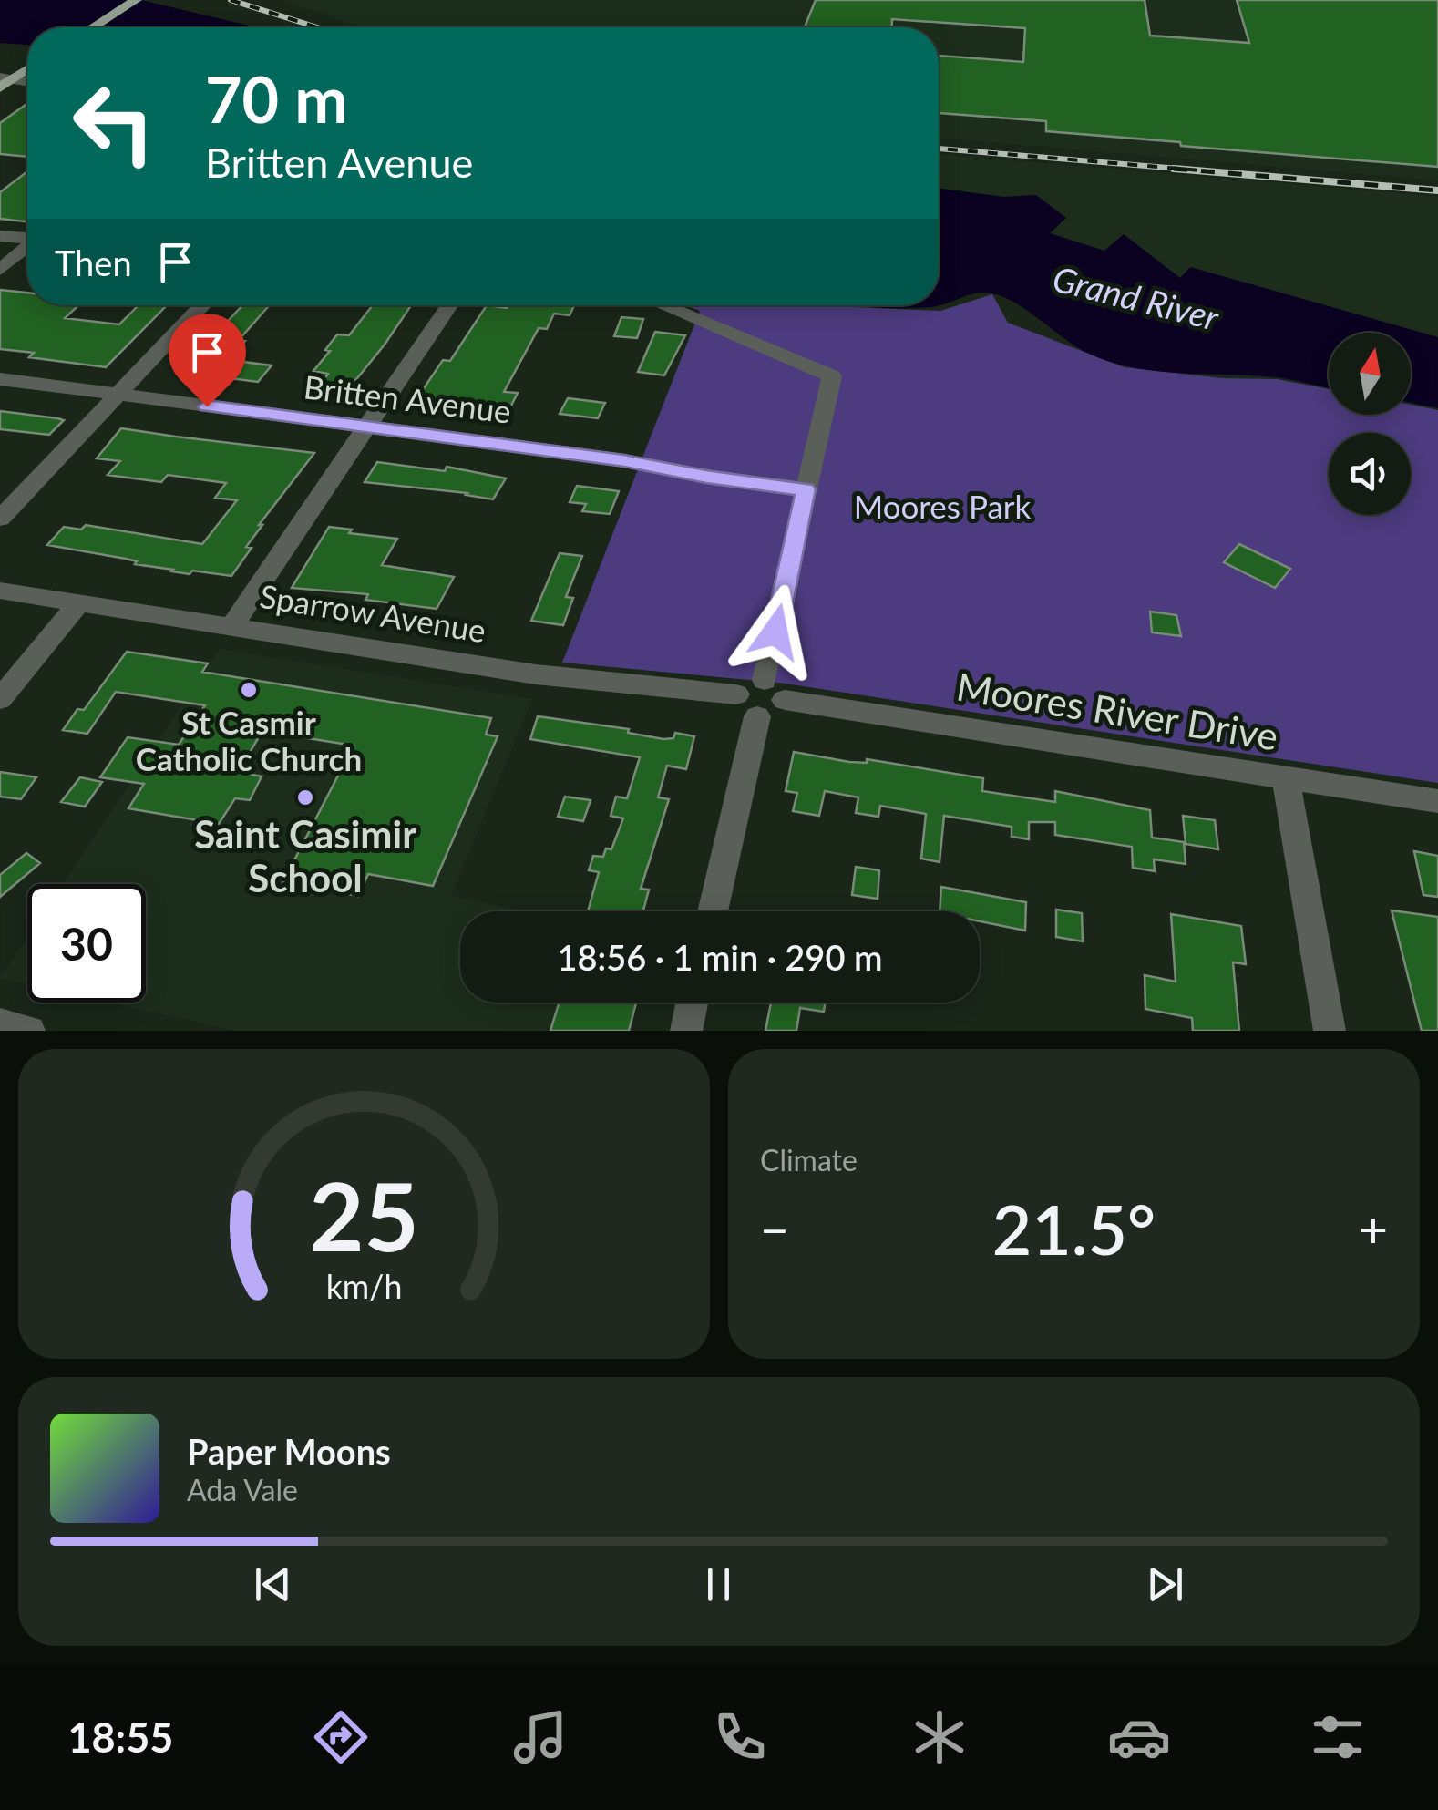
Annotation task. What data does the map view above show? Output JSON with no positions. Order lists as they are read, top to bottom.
{
  "streets": {
    "street": ["Britten Avenue", "Sparrow Avenue", "Moores River Drive"]
  },
  "crossings": [
    ["Sparrow Avenue", "Moores River Drive"]
  ],
  "water": ["Grand River"],
  "parks": ["Moores Park"],
  "places": ["St Casmir Catholic Church", "Saint Casimir School"],
  "north": "top",
  "page": {
    "turn": ["70 m", "Britten Avenue"],
    "then": "Then",
    "limit": "30",
    "trip": "18:56 · 1 min · 290 m",
    "tile": "Climate",
    "heat": ["−", "21.5°", "+"],
    "song": ["Paper Moons", "Ada Vale"],
    "tabs": "18:55",
    "gauge": ["25", "km/h"]
  }
}
